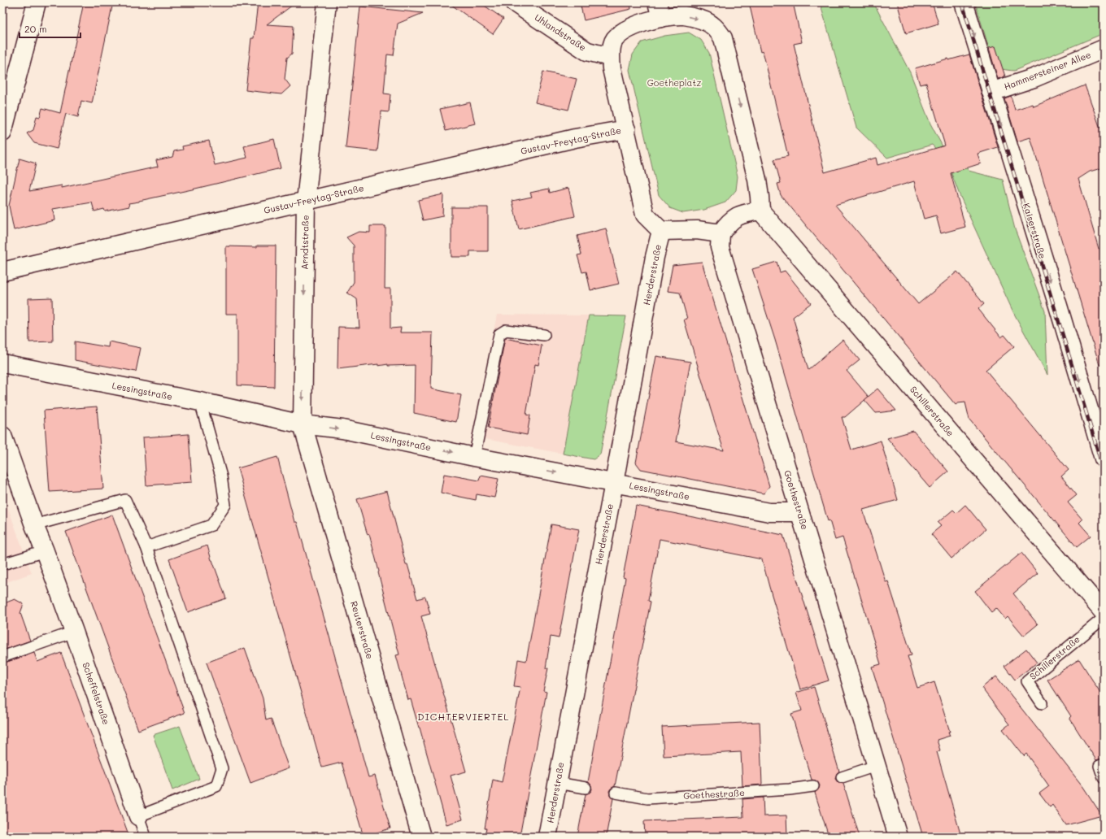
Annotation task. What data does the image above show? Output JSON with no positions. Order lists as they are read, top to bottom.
{
  "streets": {
    "street": [
      "Uhlandstraße",
      "Hammersteiner Allee",
      "Gustav-Freytag-Straße",
      "Kaiserstraße",
      "Arndtstraße",
      "Herderstraße",
      "Lessingstraße",
      "Schillerstraße",
      "Goethestraße",
      "Reuterstraße",
      "Scheffelstraße"
    ]
  },
  "crossings": [
    ["Hammersteiner Allee", "Kaiserstraße"],
    ["Gustav-Freytag-Straße", "Arndtstraße"],
    ["Arndtstraße", "Lessingstraße"],
    ["Arndtstraße", "Reuterstraße"],
    ["Herderstraße", "Lessingstraße"],
    ["Lessingstraße", "Goethestraße"],
    ["Lessingstraße", "Reuterstraße"]
  ],
  "one_way": ["Kaiserstraße", "Arndtstraße", "Lessingstraße"],
  "districts": ["DICHTERVIERTEL"],
  "parks": ["Goetheplatz"],
  "scale_bar": "20 m"
}
